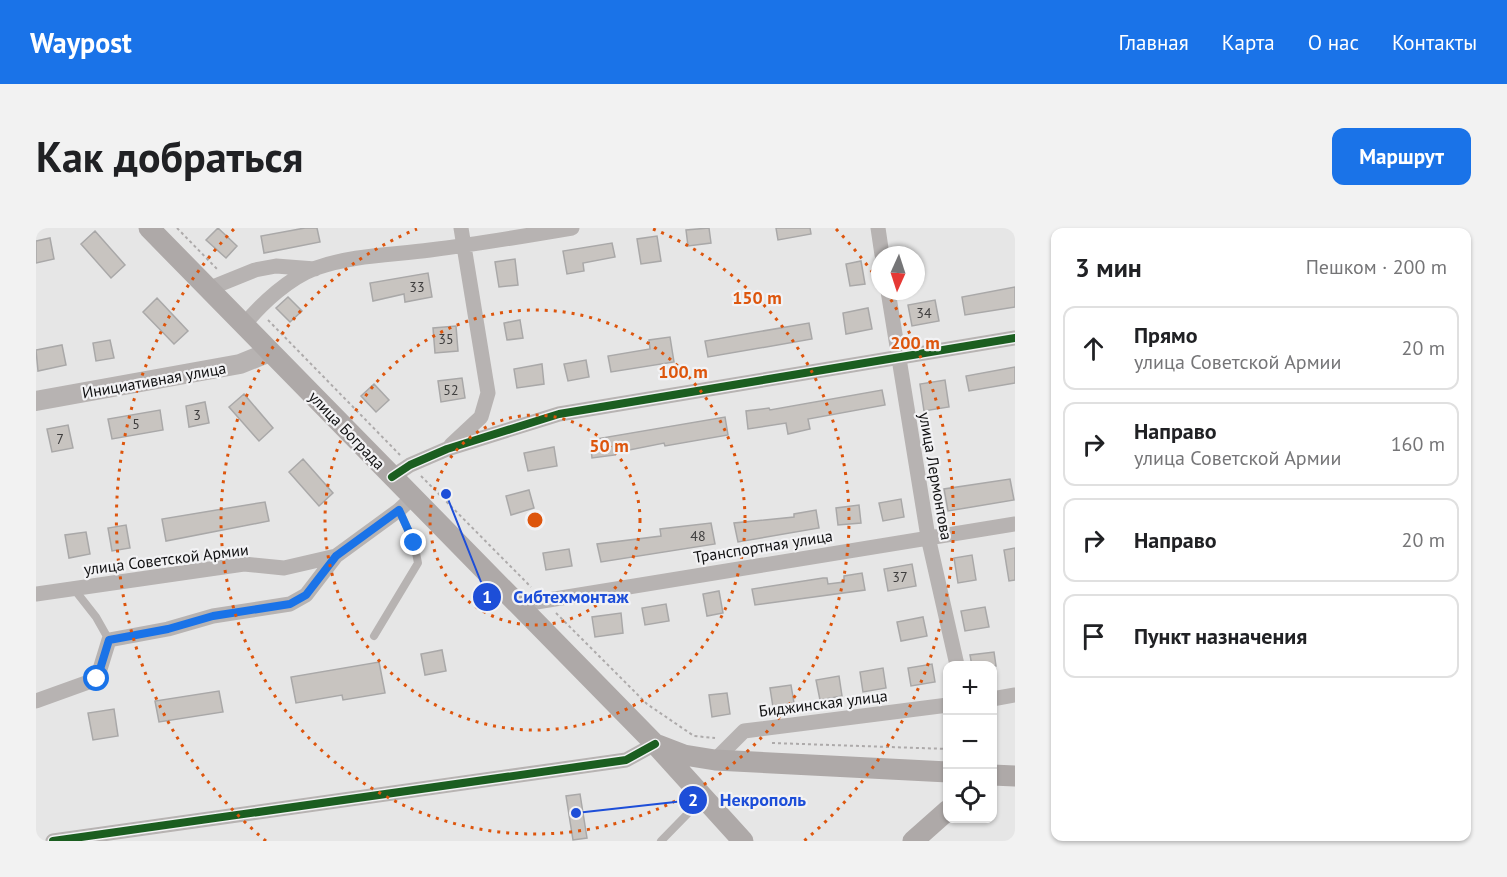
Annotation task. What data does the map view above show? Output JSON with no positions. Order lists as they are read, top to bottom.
{
  "streets": {
    "main road": ["улица Бограда"],
    "street": [
      "Инициативная улица",
      "улица Лермонтова",
      "Транспортная улица",
      "улица Советской Армии",
      "Биджинская улица"
    ]
  },
  "crossings": [
    ["Инициативная улица", "улица Бограда"],
    ["улица Бограда", "Транспортная улица"],
    ["улица Бограда", "улица Советской Армии"],
    ["улица Лермонтова", "Транспортная улица"]
  ],
  "places": ["Сибтехмонтаж", "Некрополь"],
  "house_numbers": [
    "33",
    "34",
    "35",
    "52",
    "3",
    "5",
    "7",
    "48",
    "37"
  ],
  "north": "bottom",
  "page": {
    "header": "Waypost",
    "nav": [
      "Главная",
      "Карта",
      "О нас",
      "Контакты"
    ],
    "buttons": "Маршрут",
    "title": "Как добраться",
    "heading": ["3 мин", "Пешком · 200 m"],
    "list": [
      ["Прямо", "улица Советской Армии", "20 m"],
      ["Направо", "улица Советской Армии", "160 m"],
      ["Направо", "20 m"],
      "Пункт назначения"
    ],
    "map_buttons": ["+", "−"]
  },
  "rings": [
    "150 m",
    "200 m",
    "100 m",
    "50 m"
  ]
}
